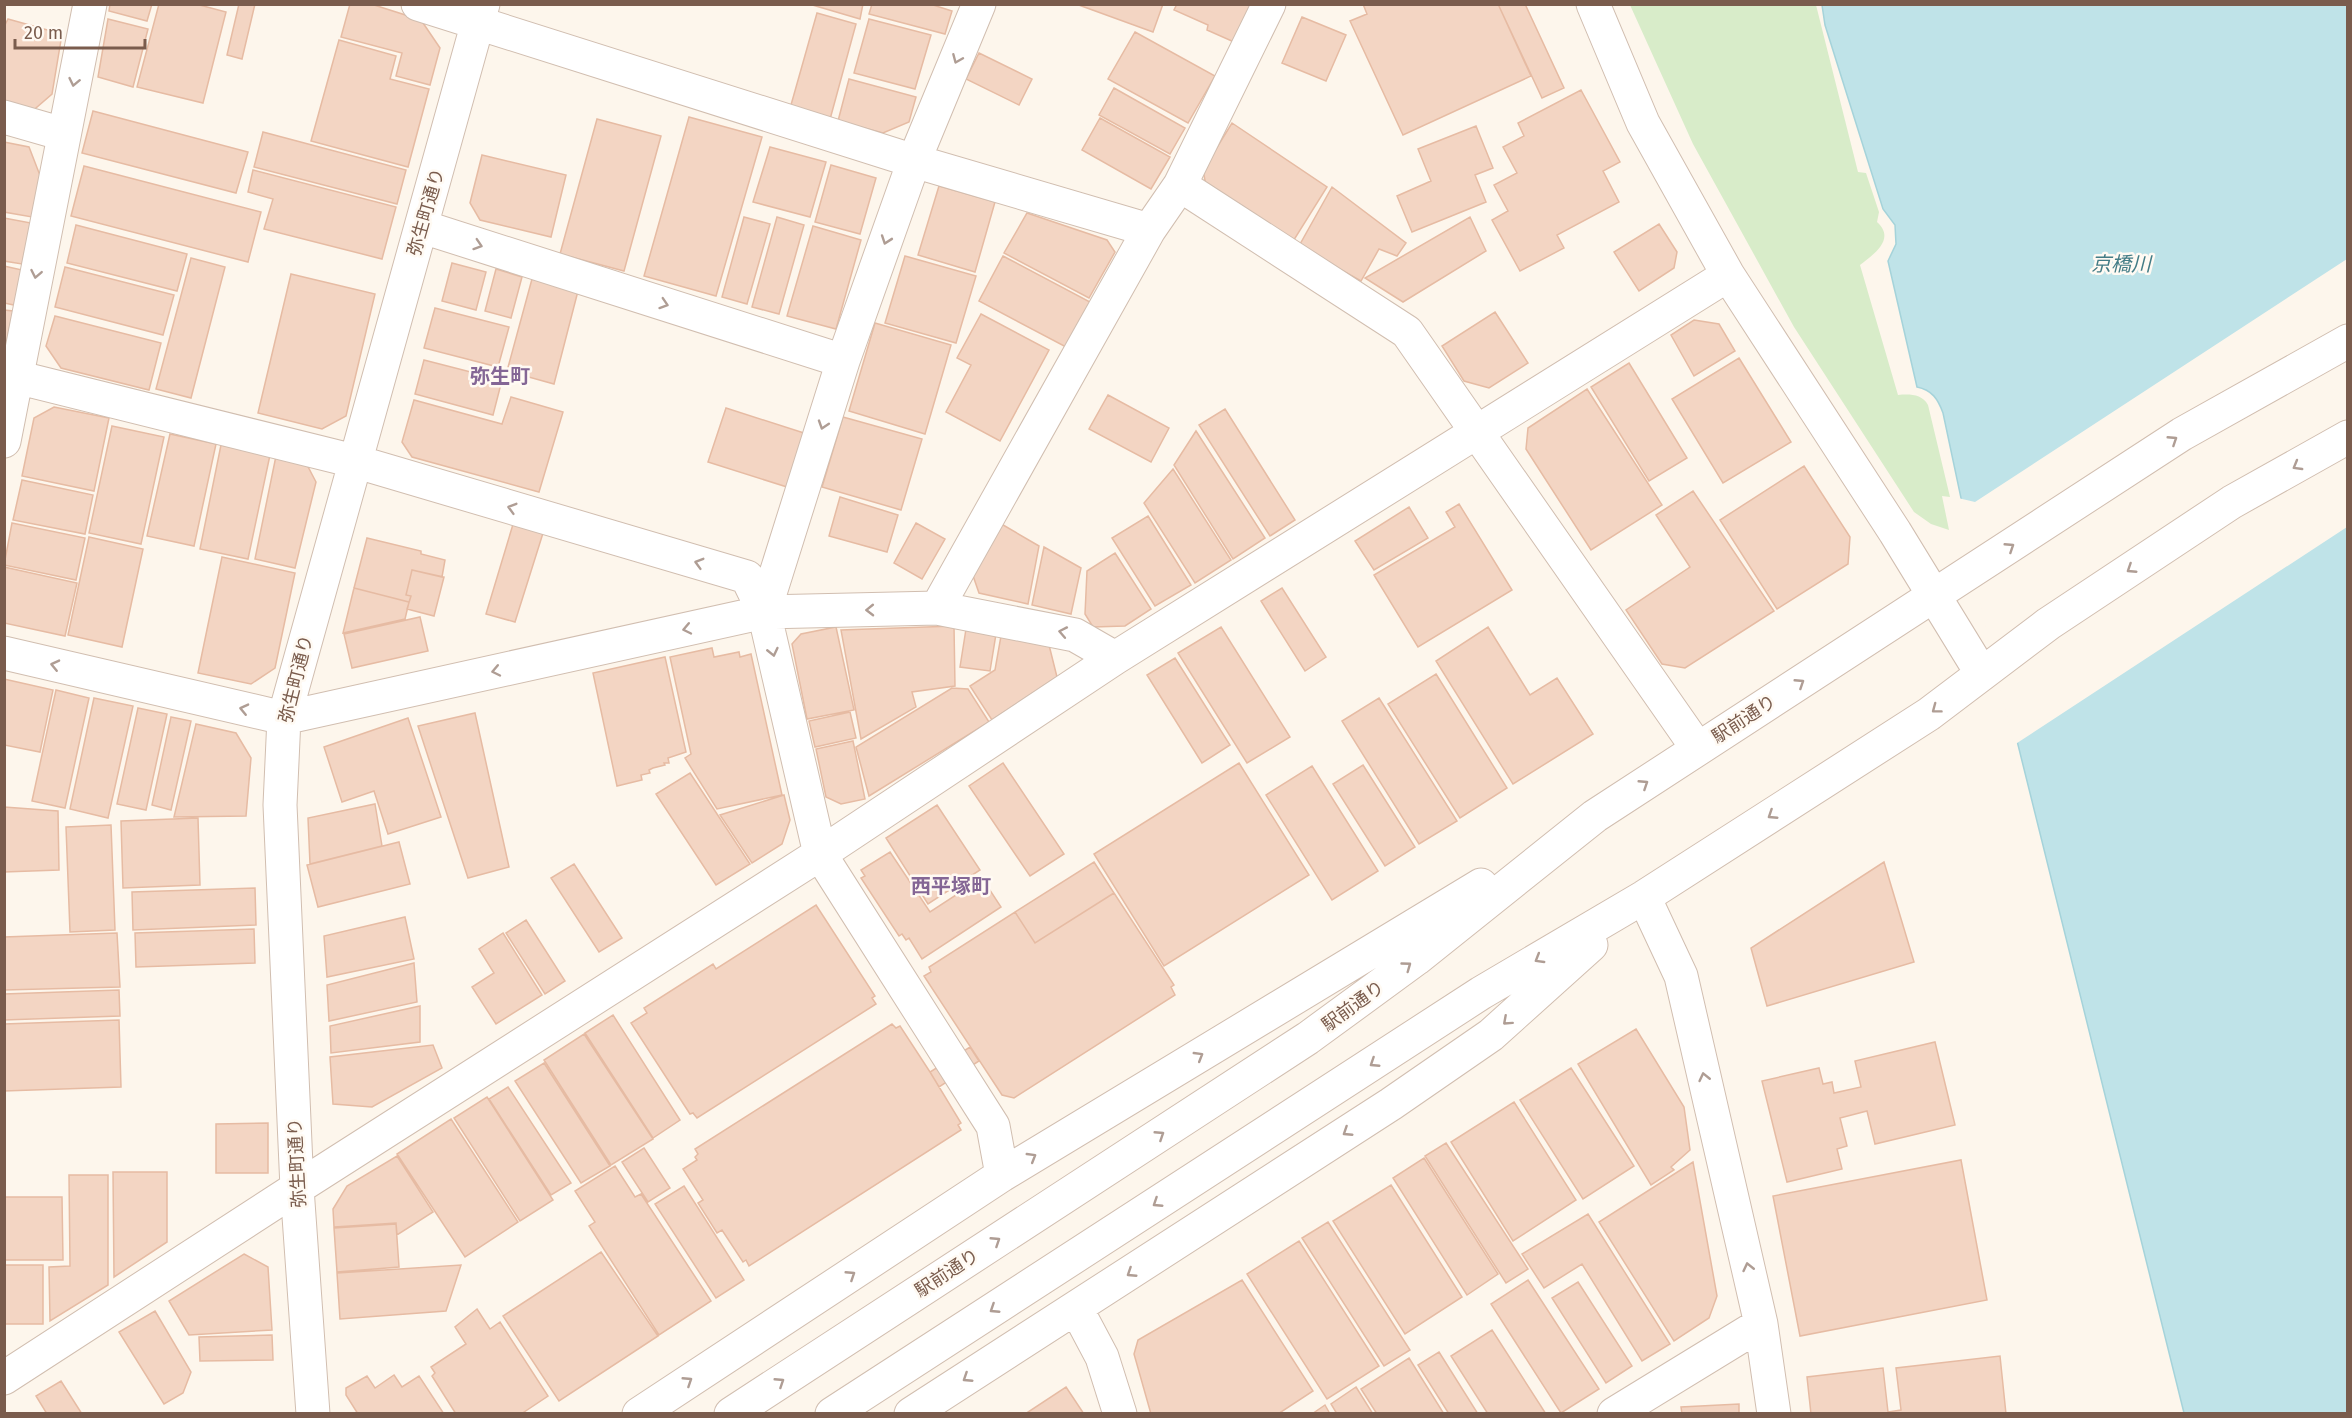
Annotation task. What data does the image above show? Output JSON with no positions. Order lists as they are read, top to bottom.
{
  "streets": {
    "street": ["弥生町通り", "駅前通り"]
  },
  "districts": ["弥生町", "西平塚町"],
  "water": ["京橋川"],
  "scale_bar": "20 m"
}
